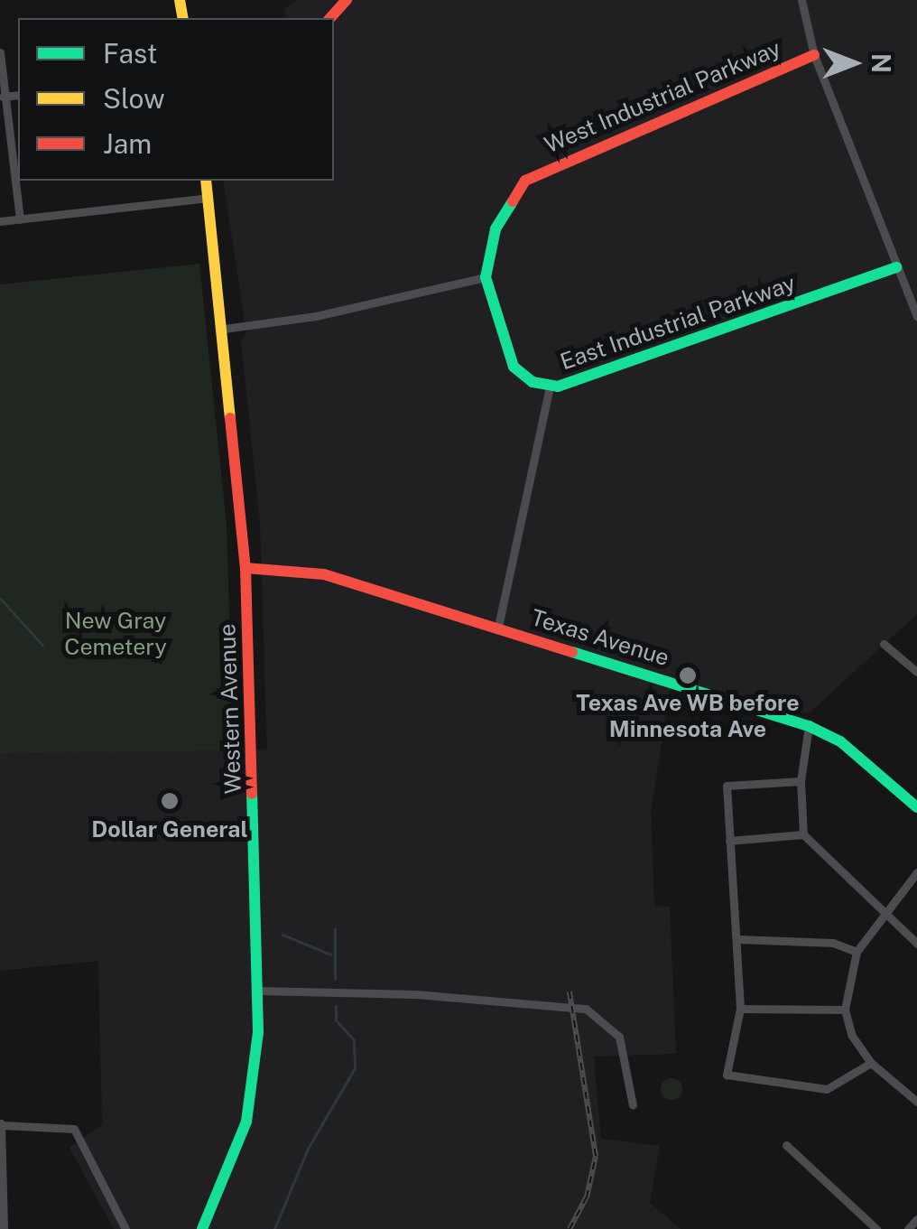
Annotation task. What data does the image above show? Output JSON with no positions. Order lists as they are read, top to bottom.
{
  "streets": {
    "street": [
      "West Industrial Parkway",
      "East Industrial Parkway",
      "Texas Avenue",
      "Western Avenue"
    ]
  },
  "crossings": [
    ["West Industrial Parkway", "East Industrial Parkway"],
    ["Texas Avenue", "Western Avenue"]
  ],
  "parks": ["New Gray Cemetery"],
  "places": ["Texas Ave WB before Minnesota Ave", "Dollar General"],
  "legend": ["Fast", "Slow", "Jam"],
  "north": "right"
}
